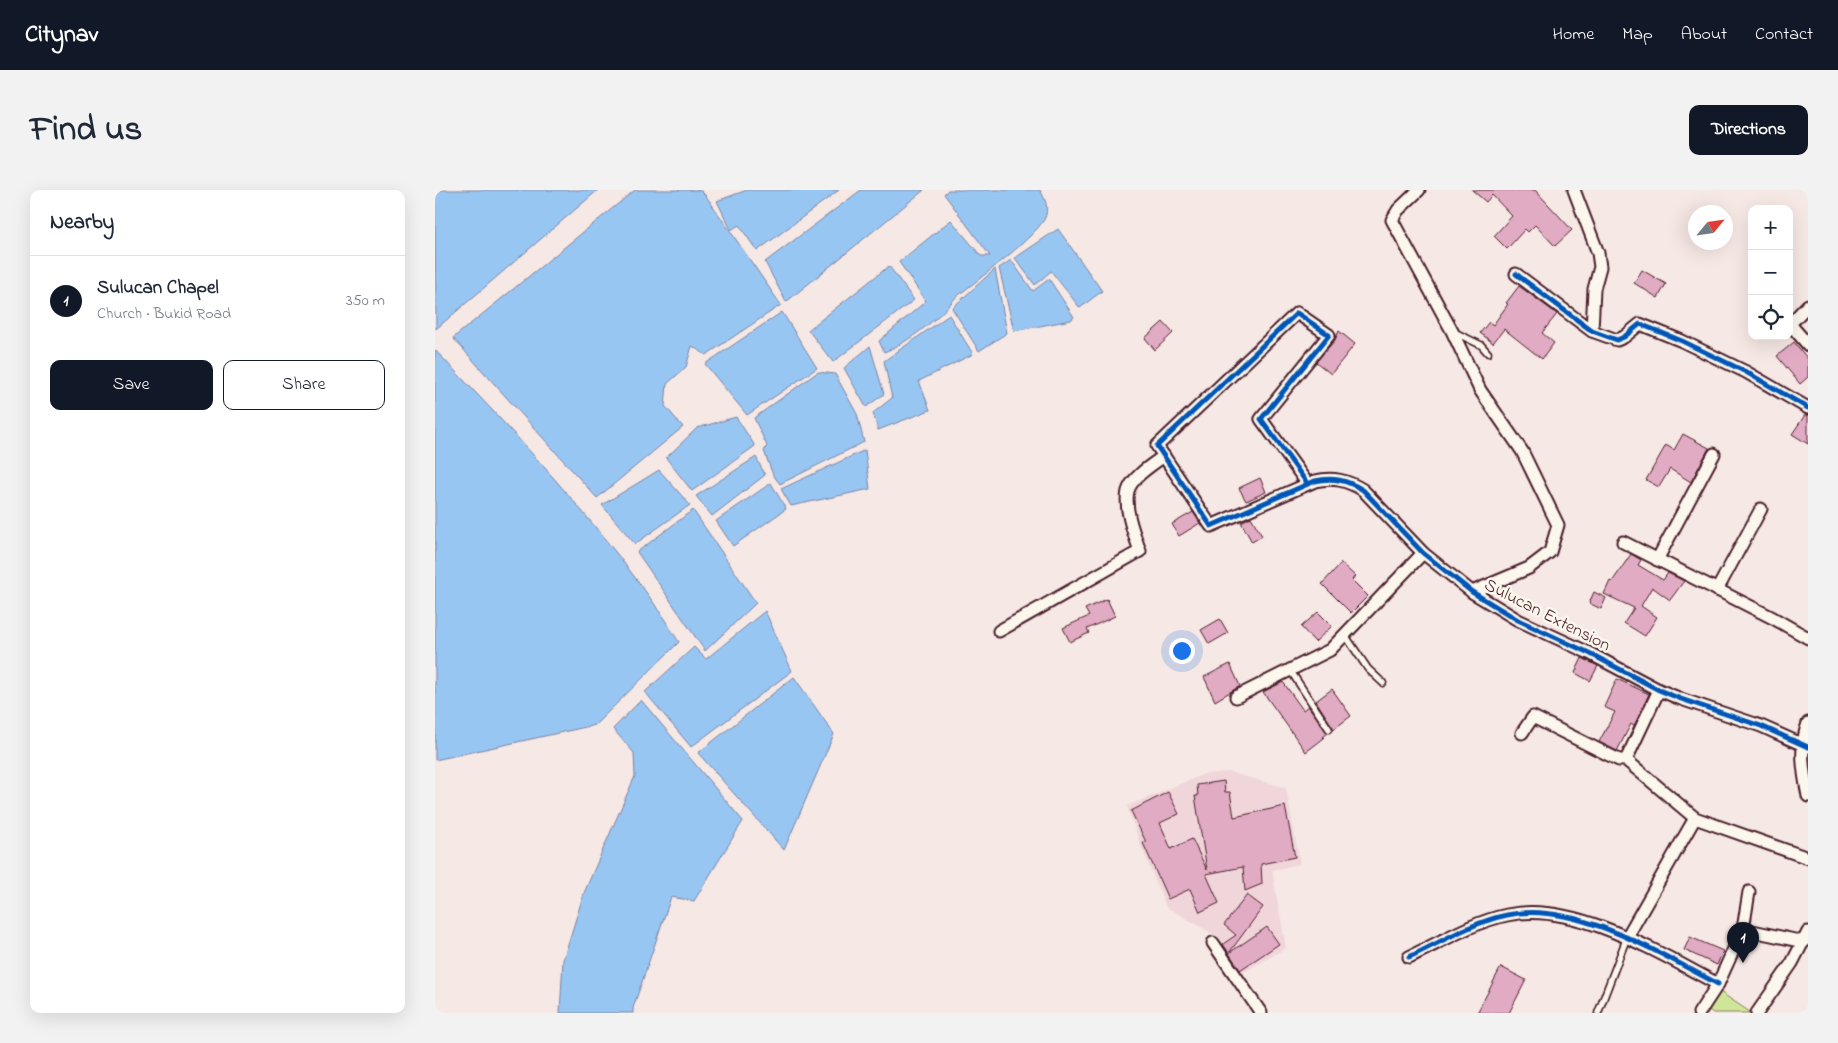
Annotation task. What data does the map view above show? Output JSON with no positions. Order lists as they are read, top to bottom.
{
  "streets": {
    "street": ["Sulucan Extension"]
  },
  "north": "top right",
  "page": {
    "header": "Citynav",
    "nav": [
      "Home",
      "Map",
      "About",
      "Contact"
    ],
    "title": "Find us",
    "buttons": [
      "Directions",
      ["Save", "Share"]
    ],
    "heading": "Nearby",
    "map_buttons": ["+", "−"],
    "list": [
      {
        "mark": "1",
        "name": "Sulucan Chapel",
        "note": "Church · Bukid Road",
        "value": "350 m"
      }
    ],
    "pins": "1"
  }
}
